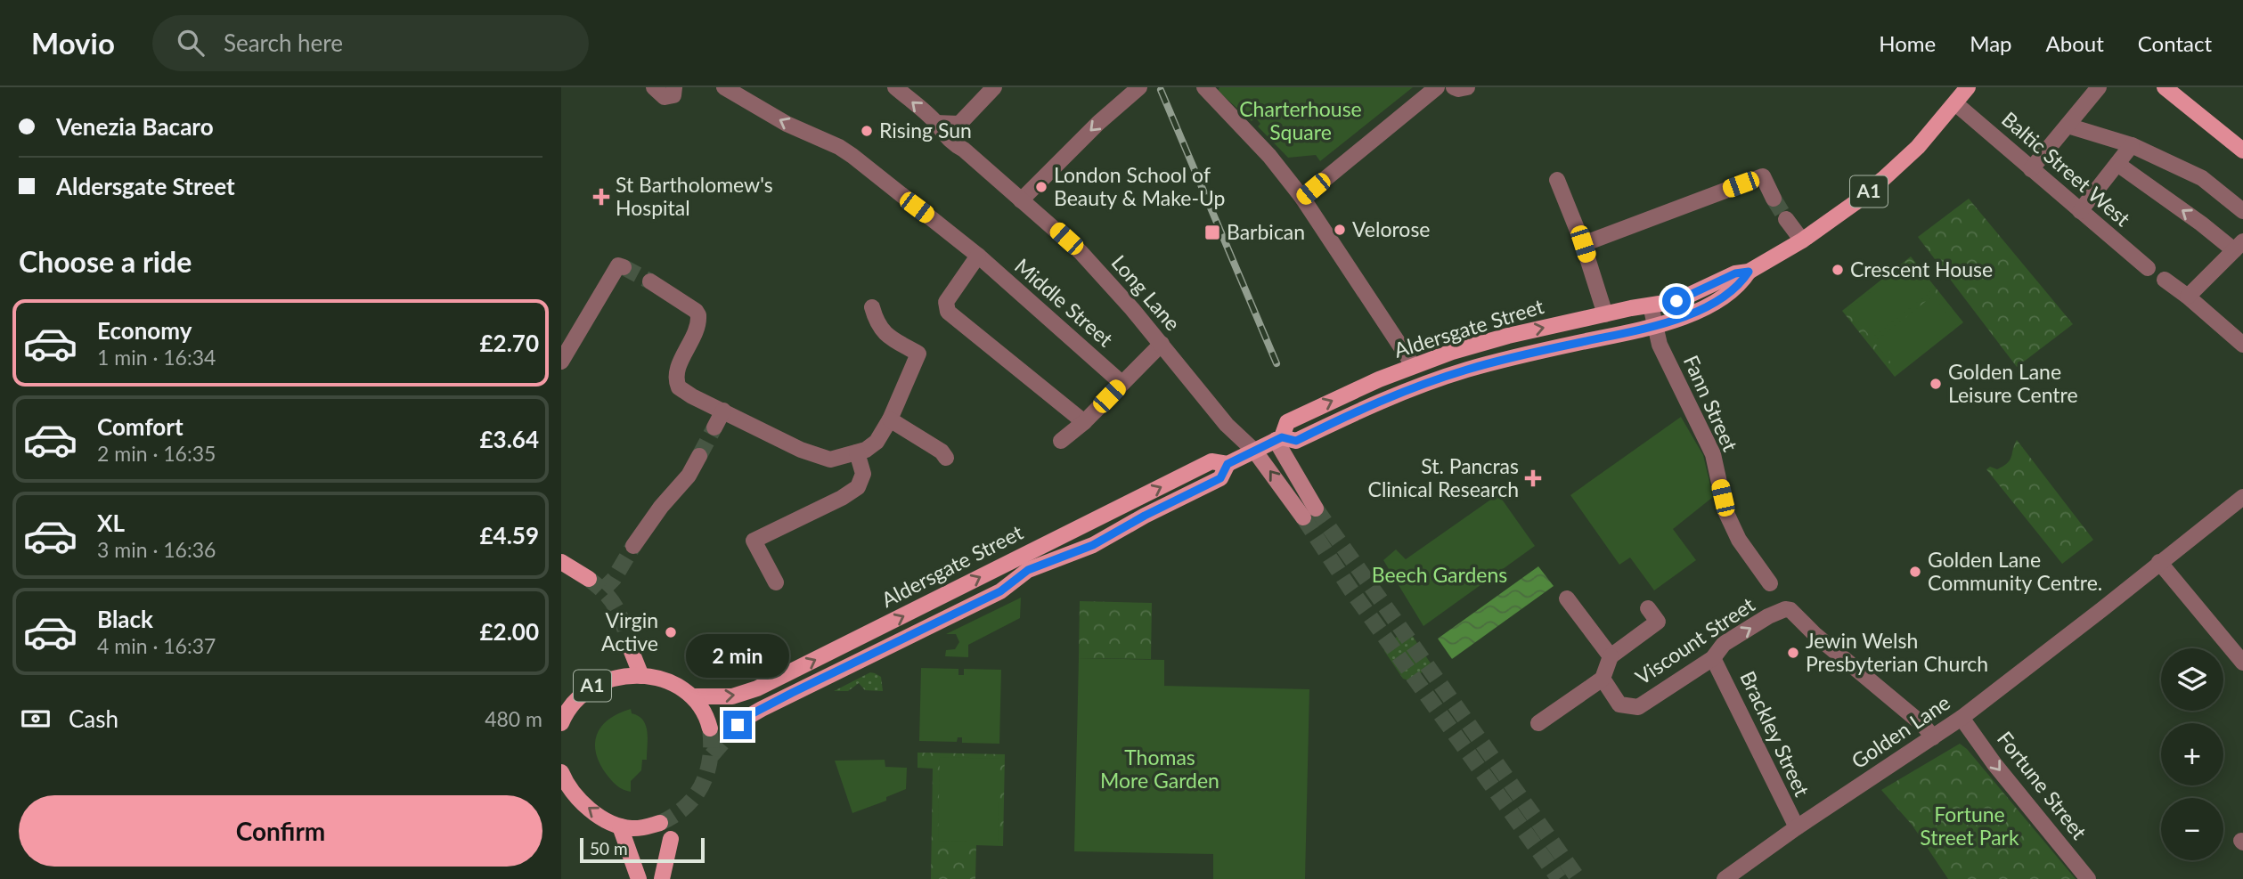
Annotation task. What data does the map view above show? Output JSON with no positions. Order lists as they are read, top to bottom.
{
  "streets": {
    "main road": ["A1", "Aldersgate Street"],
    "street": [
      "Baltic Street West",
      "Long Lane",
      "Middle Street",
      "Fann Street",
      "Viscount Street",
      "Golden Lane",
      "Brackley Street",
      "Fortune Street"
    ]
  },
  "crossings": [
    ["Baltic Street West", "A1"],
    ["A1", "Aldersgate Street"],
    ["A1", "Fann Street"],
    ["Long Lane", "Aldersgate Street"],
    ["Aldersgate Street", "Fann Street"],
    ["Viscount Street", "Golden Lane"],
    ["Viscount Street", "Brackley Street"],
    ["Golden Lane", "Brackley Street"],
    ["Golden Lane", "Fortune Street"]
  ],
  "one_way": ["Middle Street", "Viscount Street", "Fortune Street"],
  "parks": [
    "Charterhouse Square",
    "Beech Gardens",
    "Thomas More Garden",
    "Fortune Street Park"
  ],
  "places": {
    "other": [
      "Rising Sun",
      "London School of Beauty & Make-Up",
      "Velorose",
      "Crescent House",
      "Golden Lane Leisure Centre",
      "Golden Lane Community Centre.",
      "Virgin Active",
      "Jewin Welsh Presbyterian Church"
    ],
    "health": ["St Bartholomew's Hospital", "St. Pancras Clinical Research"],
    "transit": ["Barbican"]
  },
  "scale_bar": "50 m",
  "page": {
    "header": "Movio",
    "search": "Search here",
    "nav": [
      "Home",
      "Map",
      "About",
      "Contact"
    ],
    "banner": ["Venezia Bacaro", "Aldersgate Street"],
    "heading": "Choose a ride",
    "list": [
      {
        "name": "Economy",
        "note": "1 min · 16:34",
        "value": "£2.70"
      },
      {
        "name": "Comfort",
        "note": "2 min · 16:35",
        "value": "£3.64"
      },
      {
        "name": "XL",
        "note": "3 min · 16:36",
        "value": "£4.59"
      },
      {
        "name": "Black",
        "note": "4 min · 16:37",
        "value": "£2.00"
      }
    ],
    "bubble": "2 min",
    "map_buttons": ["+", "−"],
    "pay": ["Cash", "480 m"],
    "buttons": "Confirm",
    "scale": "50 m"
  }
}
